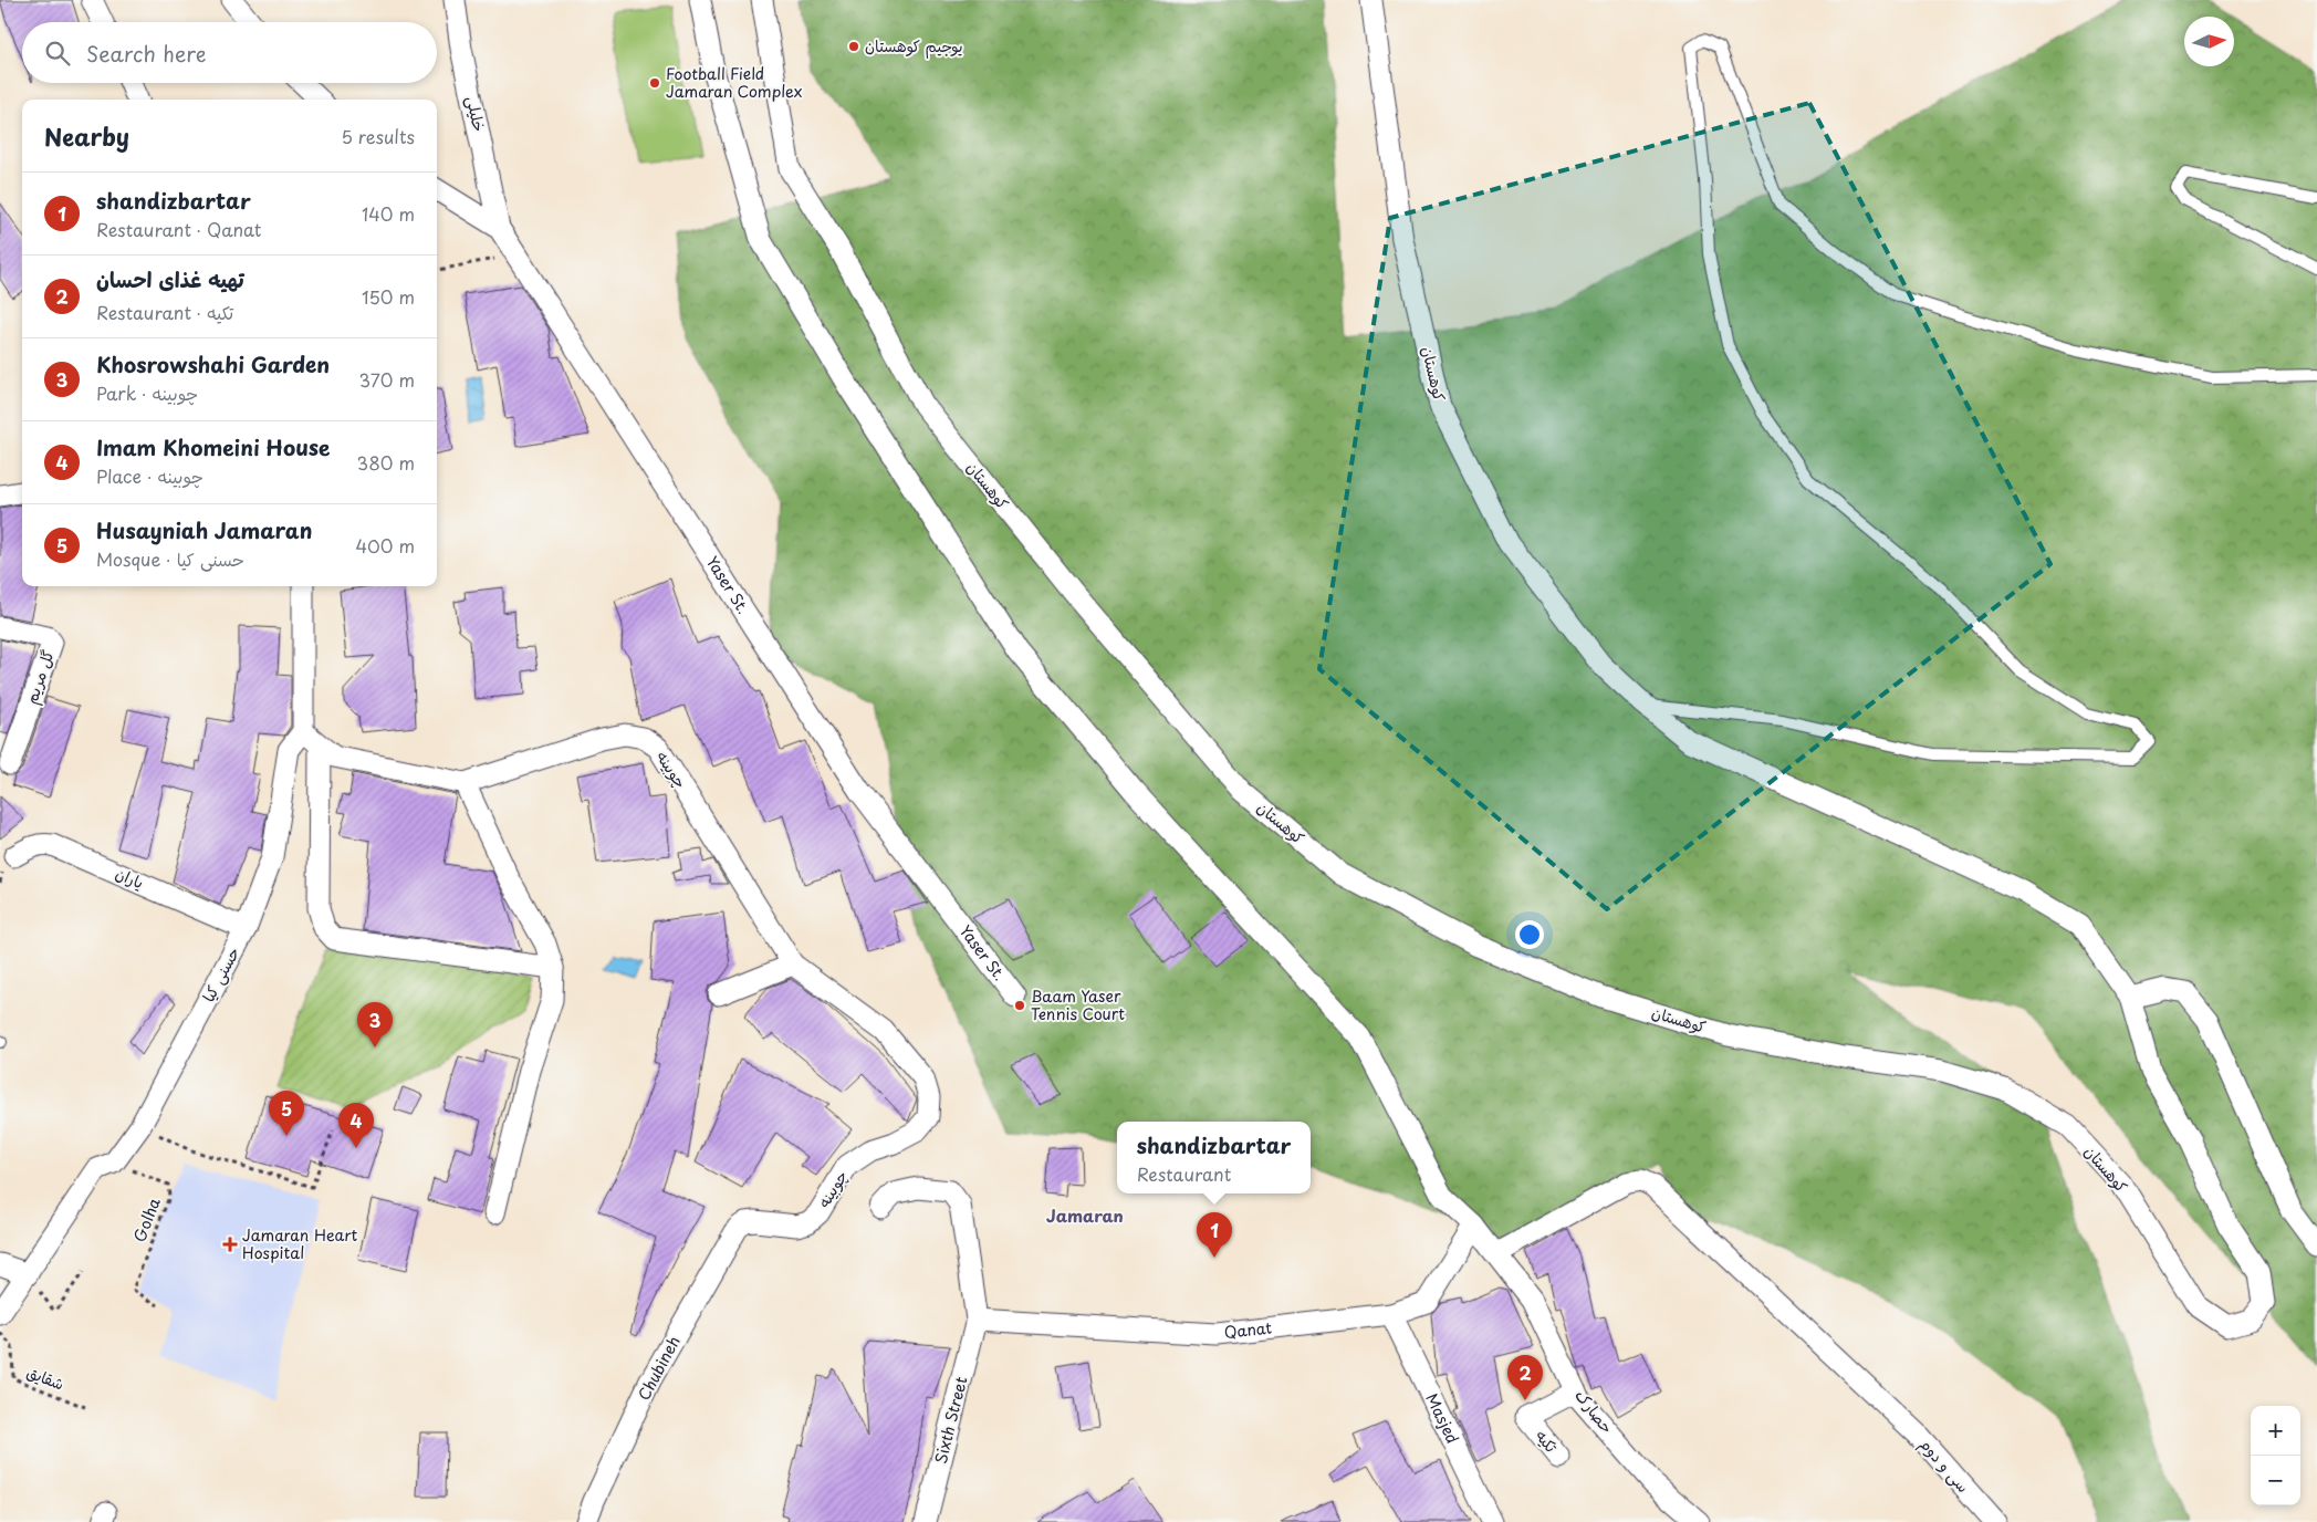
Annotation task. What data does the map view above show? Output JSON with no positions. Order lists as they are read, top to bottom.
{
  "streets": {
    "street": [
      "خلیلی",
      "کوهستان",
      "Yaser St.",
      "گل مریم",
      "چوبینه",
      "یاران",
      "حسنی کیا",
      "Qanat",
      "حصارک",
      "Masjed",
      "Sixth Street",
      "تکیه",
      "سی و دوم"
    ],
    "path": ["Golha", "شقایق"]
  },
  "crossings": [
    ["خلیلی", "Yaser St."],
    ["چوبینه", "حسنی کیا"],
    ["یاران", "حسنی کیا"],
    ["حسنی کیا", "Golha"],
    ["Qanat", "حصارک"],
    ["Qanat", "Masjed"],
    ["Qanat", "Sixth Street"],
    ["حصارک", "تکیه"],
    ["حصارک", "سی و دوم"]
  ],
  "districts": ["Jamaran"],
  "places": {
    "other": ["یوجیم کوهستان", "Football Field Jamaran Complex", "Baam Yaser Tennis Court"],
    "health": ["Jamaran Heart Hospital"]
  },
  "north": "right",
  "page": {
    "search": "Search here",
    "heading": ["Nearby", "5 results"],
    "list": [
      {
        "mark": "1",
        "name": "shandizbartar",
        "note": "Restaurant · Qanat",
        "value": "140 m"
      },
      {
        "mark": "2",
        "name": "تهیه غذای احسان",
        "note": "Restaurant · تکیه",
        "value": "150 m"
      },
      {
        "mark": "3",
        "name": "Khosrowshahi Garden",
        "note": "Park · چوبینه",
        "value": "370 m"
      },
      {
        "mark": "4",
        "name": "Imam Khomeini House",
        "note": "Place · چوبینه",
        "value": "380 m"
      },
      {
        "mark": "5",
        "name": "Husayniah Jamaran",
        "note": "Mosque · حسنی کیا",
        "value": "400 m"
      }
    ],
    "pins": [
      "3",
      "5",
      "4",
      "1",
      "2"
    ],
    "popup": ["shandizbartar", "Restaurant"],
    "map_buttons": ["+", "−"]
  }
}
